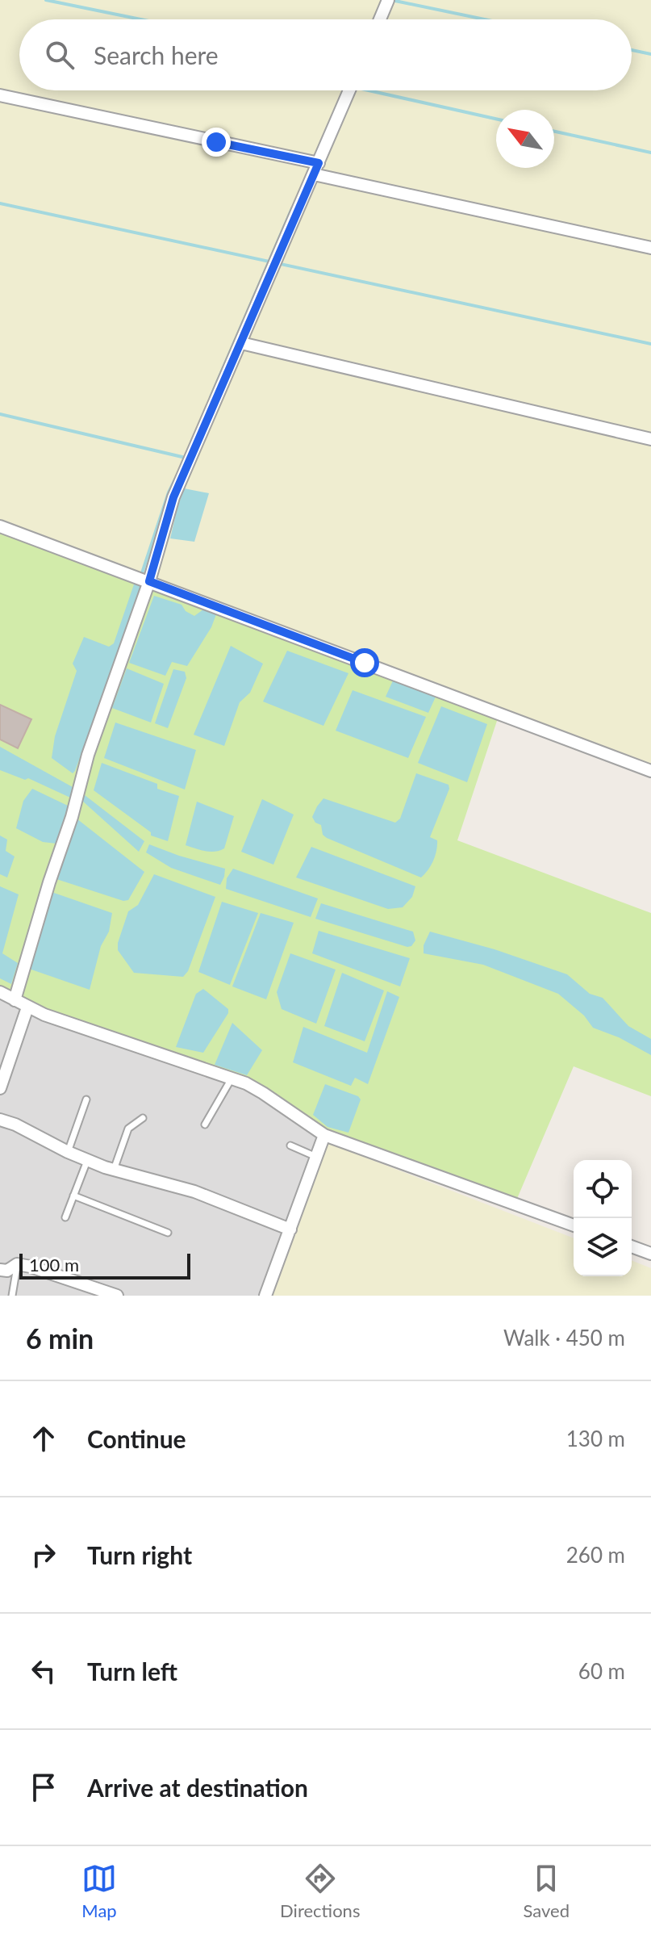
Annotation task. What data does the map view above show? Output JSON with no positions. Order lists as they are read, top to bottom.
{
  "scale_bar": "100 m",
  "north": "top left",
  "page": {
    "search": "Search here",
    "scale": "100 m",
    "heading": ["6 min", "Walk · 450 m"],
    "list": [
      ["Continue", "130 m"],
      ["Turn right", "260 m"],
      ["Turn left", "60 m"],
      "Arrive at destination"
    ],
    "nav": ["Map", "Directions", "Saved"]
  }
}
